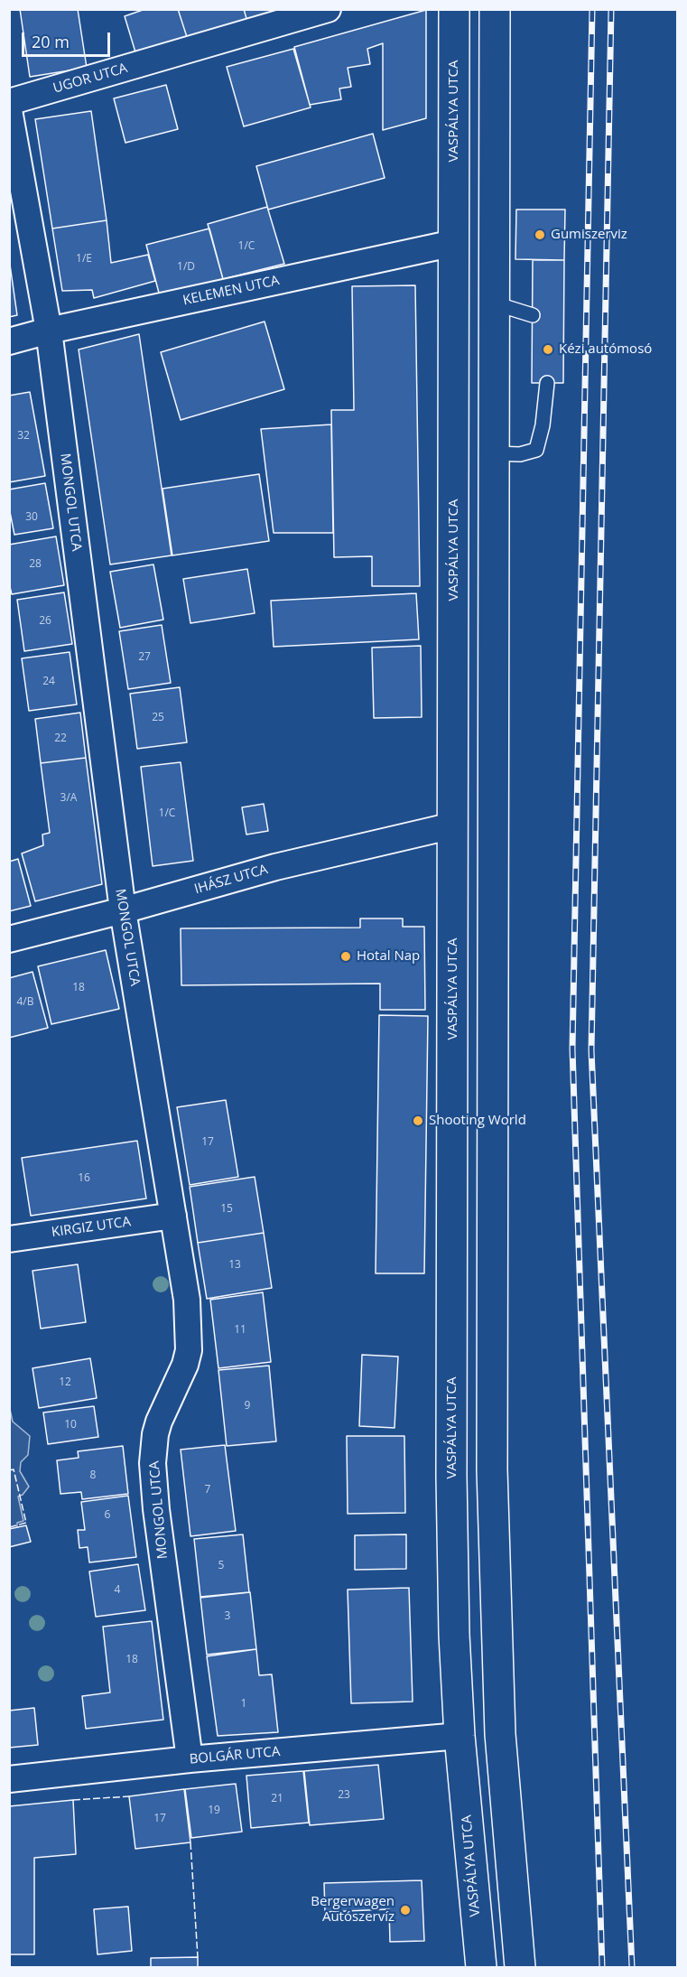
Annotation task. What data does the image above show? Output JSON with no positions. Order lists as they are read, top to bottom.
{
  "streets": {
    "main road": ["VASPÁLYA UTCA"],
    "street": [
      "UGOR UTCA",
      "KELEMEN UTCA",
      "MONGOL UTCA",
      "IHÁSZ UTCA",
      "KIRGIZ UTCA",
      "BOLGÁR UTCA"
    ]
  },
  "crossings": [
    ["VASPÁLYA UTCA", "KELEMEN UTCA"],
    ["VASPÁLYA UTCA", "IHÁSZ UTCA"],
    ["VASPÁLYA UTCA", "BOLGÁR UTCA"],
    ["KELEMEN UTCA", "MONGOL UTCA"],
    ["MONGOL UTCA", "IHÁSZ UTCA"],
    ["MONGOL UTCA", "KIRGIZ UTCA"],
    ["MONGOL UTCA", "BOLGÁR UTCA"]
  ],
  "places": [
    "Gumiszerviz",
    "Kézi autómosó",
    "Hotal Nap",
    "Shooting World",
    "Bergerwagen Autószervíz"
  ],
  "house_numbers": [
    "1/C",
    "1/E",
    "1/D",
    "32",
    "30",
    "28",
    "26",
    "27",
    "24",
    "25",
    "22",
    "3/A",
    "1/C",
    "18",
    "4/B",
    "17",
    "16",
    "15",
    "13",
    "11",
    "12",
    "9",
    "10",
    "8",
    "7",
    "6",
    "5",
    "4",
    "3",
    "18",
    "1",
    "23",
    "21",
    "19",
    "17"
  ],
  "scale_bar": "20 m"
}
